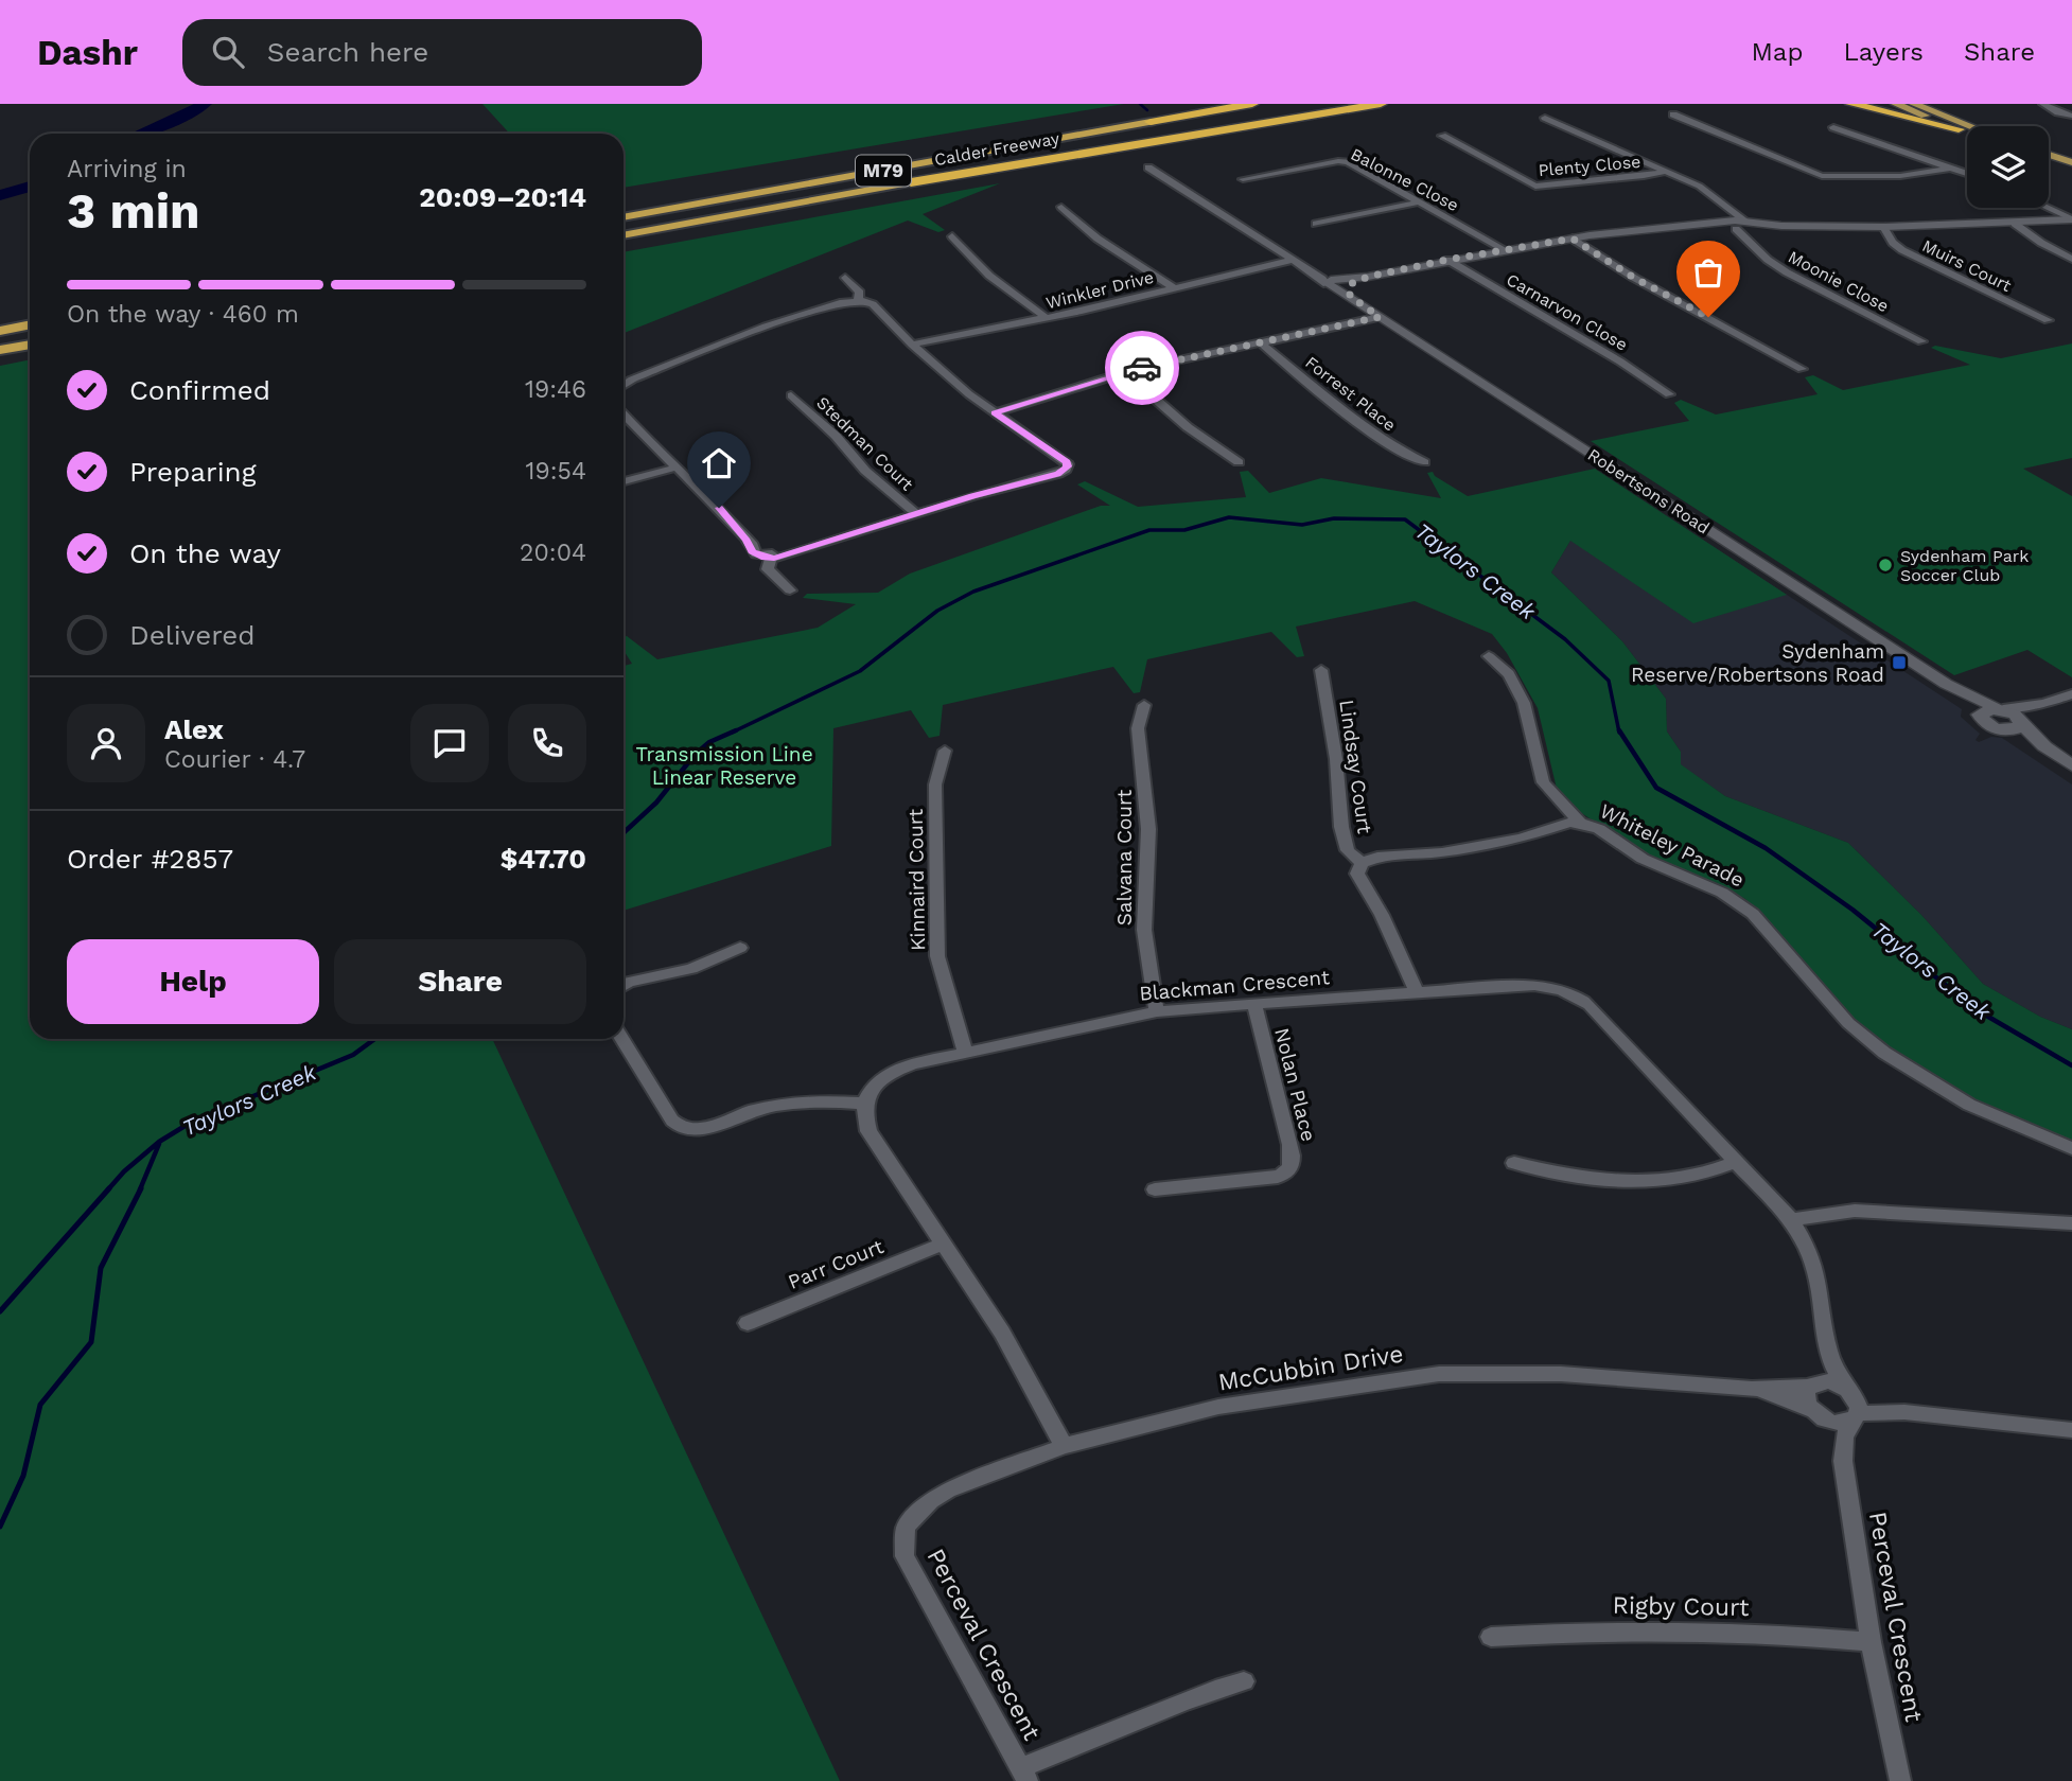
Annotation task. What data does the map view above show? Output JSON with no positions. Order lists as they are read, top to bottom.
{
  "streets": {
    "highway": ["Calder Freeway", "M79"],
    "street": [
      "Plenty Close",
      "Balonne Close",
      "Muirs Court",
      "Moonie Close",
      "Winkler Drive",
      "Carnarvon Close",
      "Forrest Place",
      "Stedman Court",
      "Robertsons Road",
      "Lindsay Court",
      "Whiteley Parade",
      "Salvana Court",
      "Kinnaird Court",
      "Blackman Crescent",
      "Nolan Place",
      "Parr Court",
      "McCubbin Drive",
      "Rigby Court",
      "Perceval Crescent"
    ]
  },
  "crossings": [
    ["Plenty Close", "Moonie Close"],
    ["Lindsay Court", "Whiteley Parade"],
    ["Salvana Court", "Blackman Crescent"],
    ["Kinnaird Court", "Blackman Crescent"],
    ["Blackman Crescent", "Nolan Place"],
    ["Blackman Crescent", "McCubbin Drive"],
    ["Blackman Crescent", "Perceval Crescent"],
    ["McCubbin Drive", "Perceval Crescent"],
    ["Rigby Court", "Perceval Crescent"]
  ],
  "water": ["Taylors Creek"],
  "parks": ["Transmission Line Linear Reserve"],
  "places": {
    "other": ["Sydenham Park Soccer Club"],
    "transit": ["Sydenham Reserve/Robertsons Road"]
  },
  "page": {
    "header": "Dashr",
    "search": "Search here",
    "nav": ["Map", "Layers", "Share"],
    "heading": ["3 min", "Arriving in", "20:09–20:14"],
    "panel": [
      "Alex",
      "Courier · 4.7",
      "Order #2857",
      "$47.70"
    ],
    "bar": "On the way · 460 m",
    "list": [
      ["Confirmed", "19:46"],
      ["Preparing", "19:54"],
      ["On the way", "20:04"],
      "Delivered"
    ],
    "buttons": ["Help", "Share"]
  }
}
